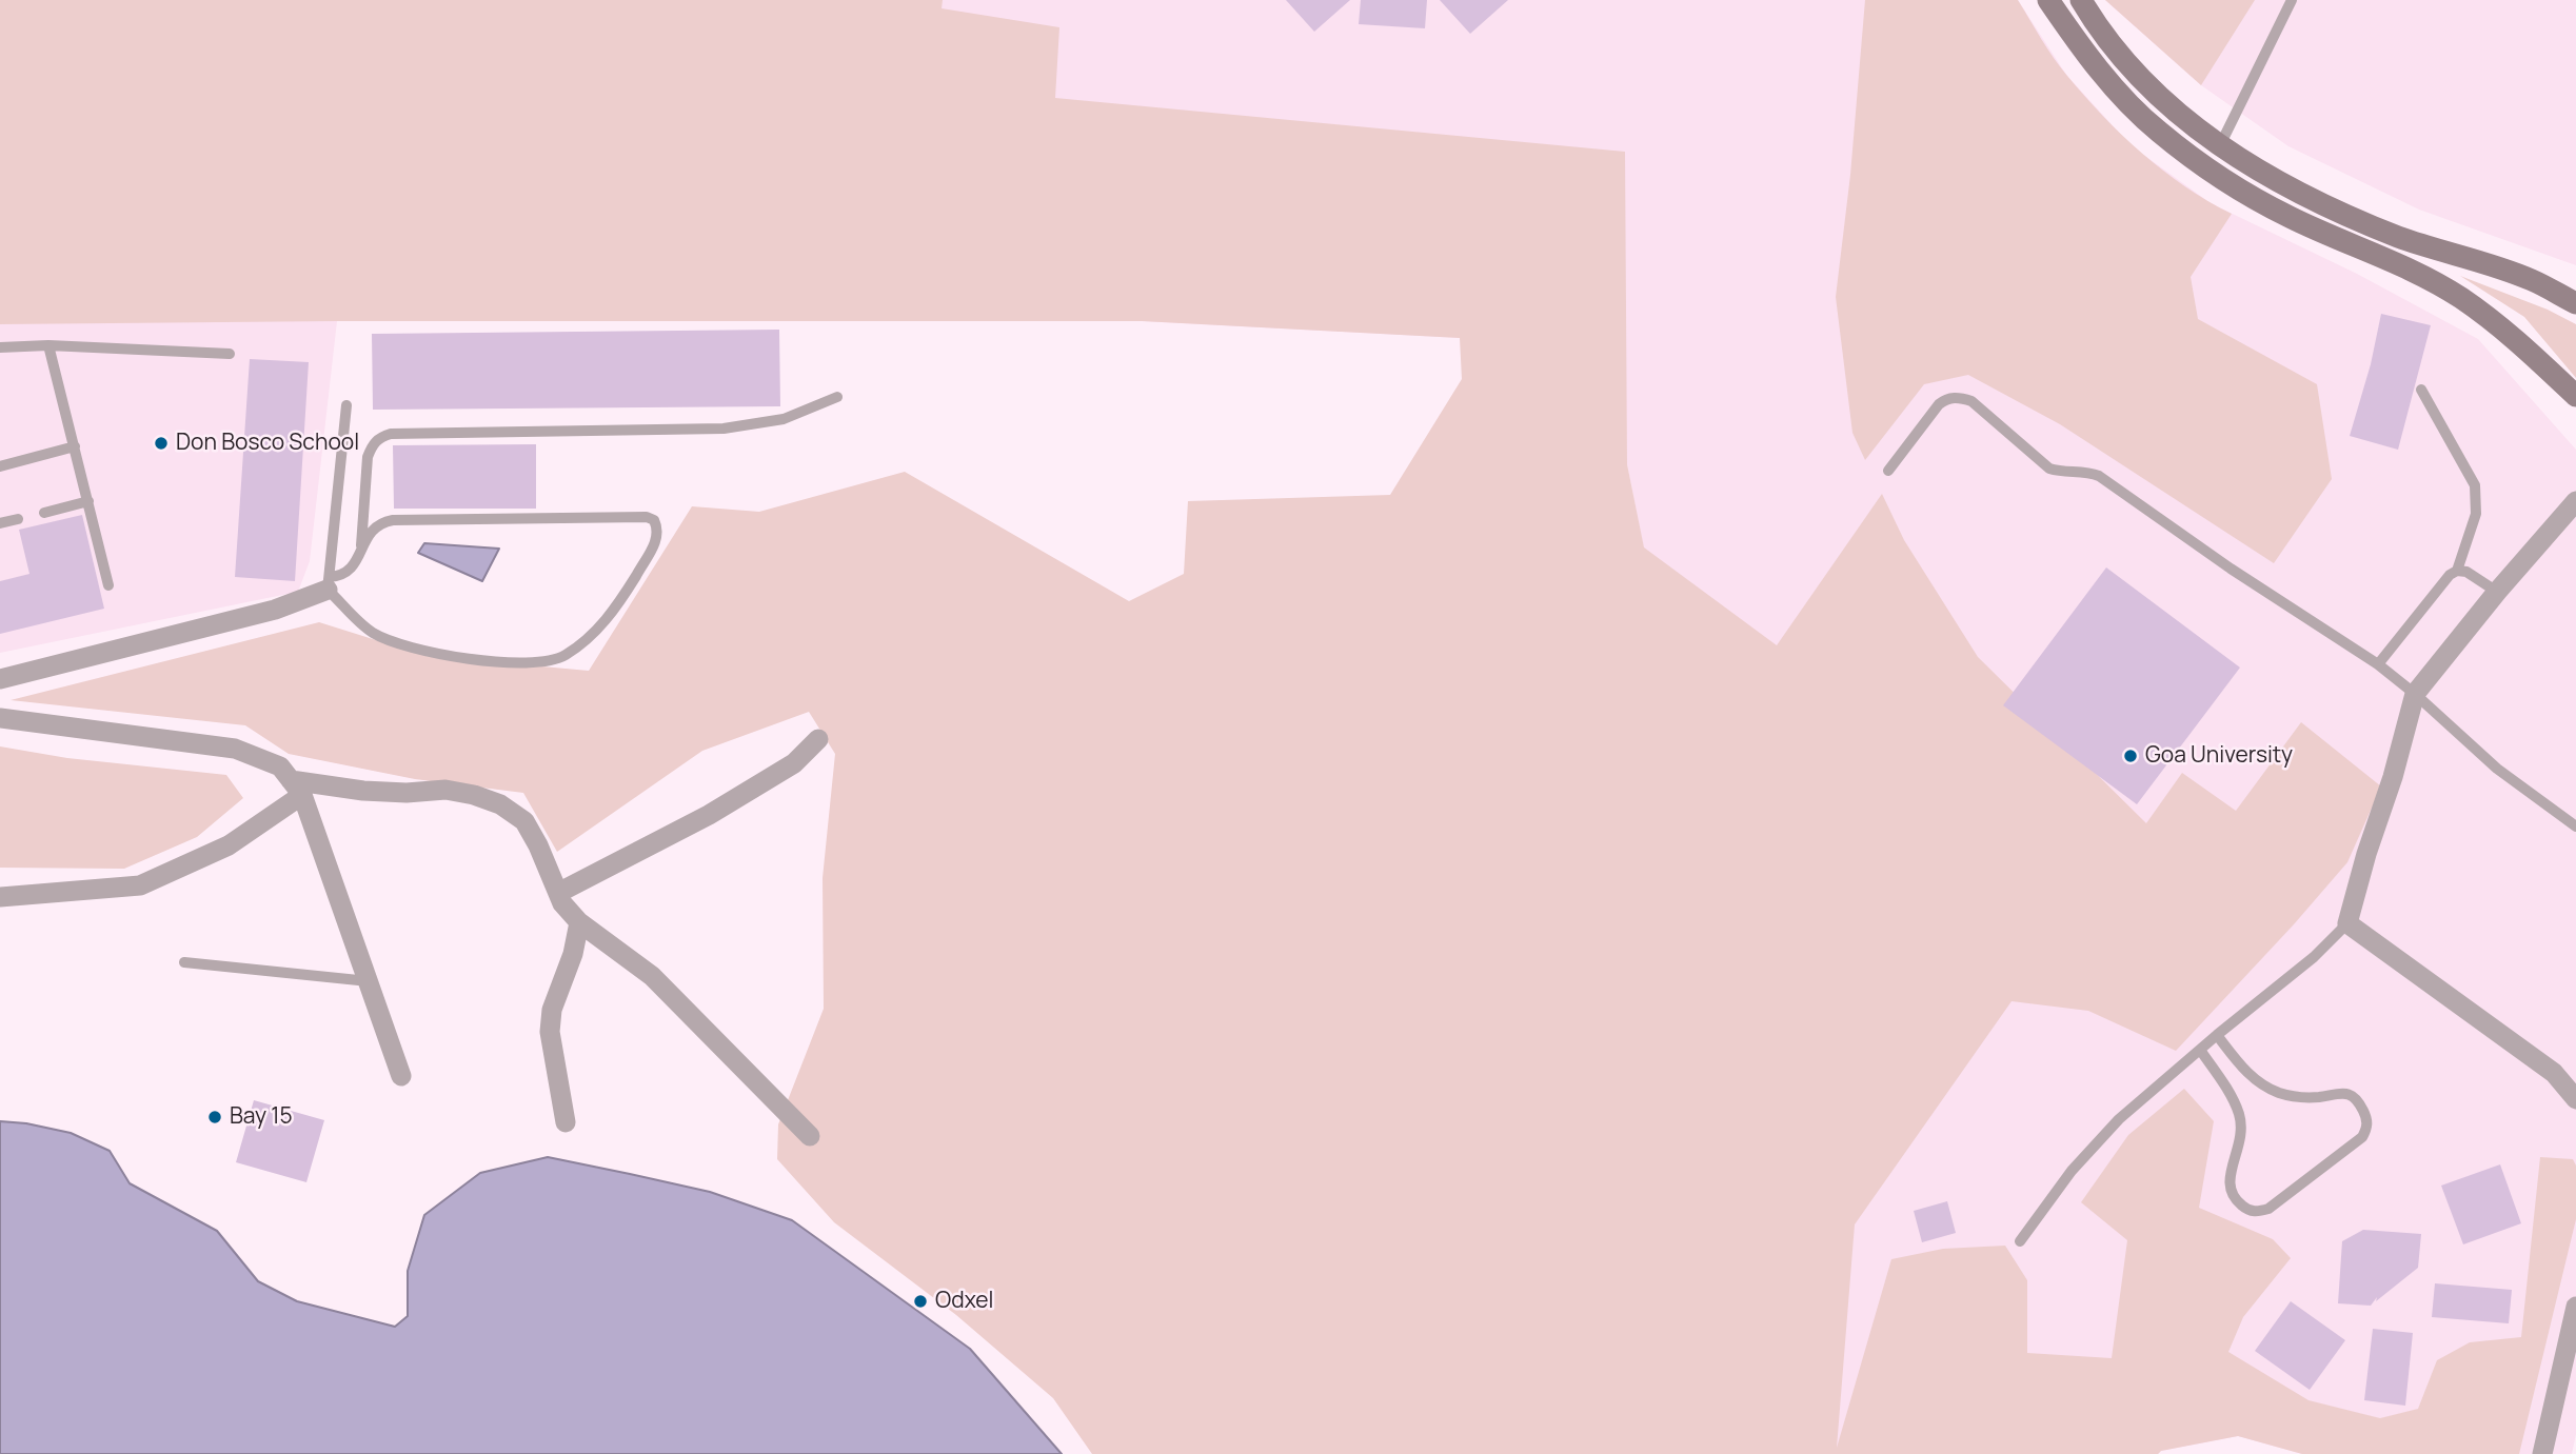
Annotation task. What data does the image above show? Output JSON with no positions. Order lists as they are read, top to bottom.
{
  "places": [
    "Don Bosco School",
    "Goa University",
    "Bay 15",
    "Odxel"
  ]
}
